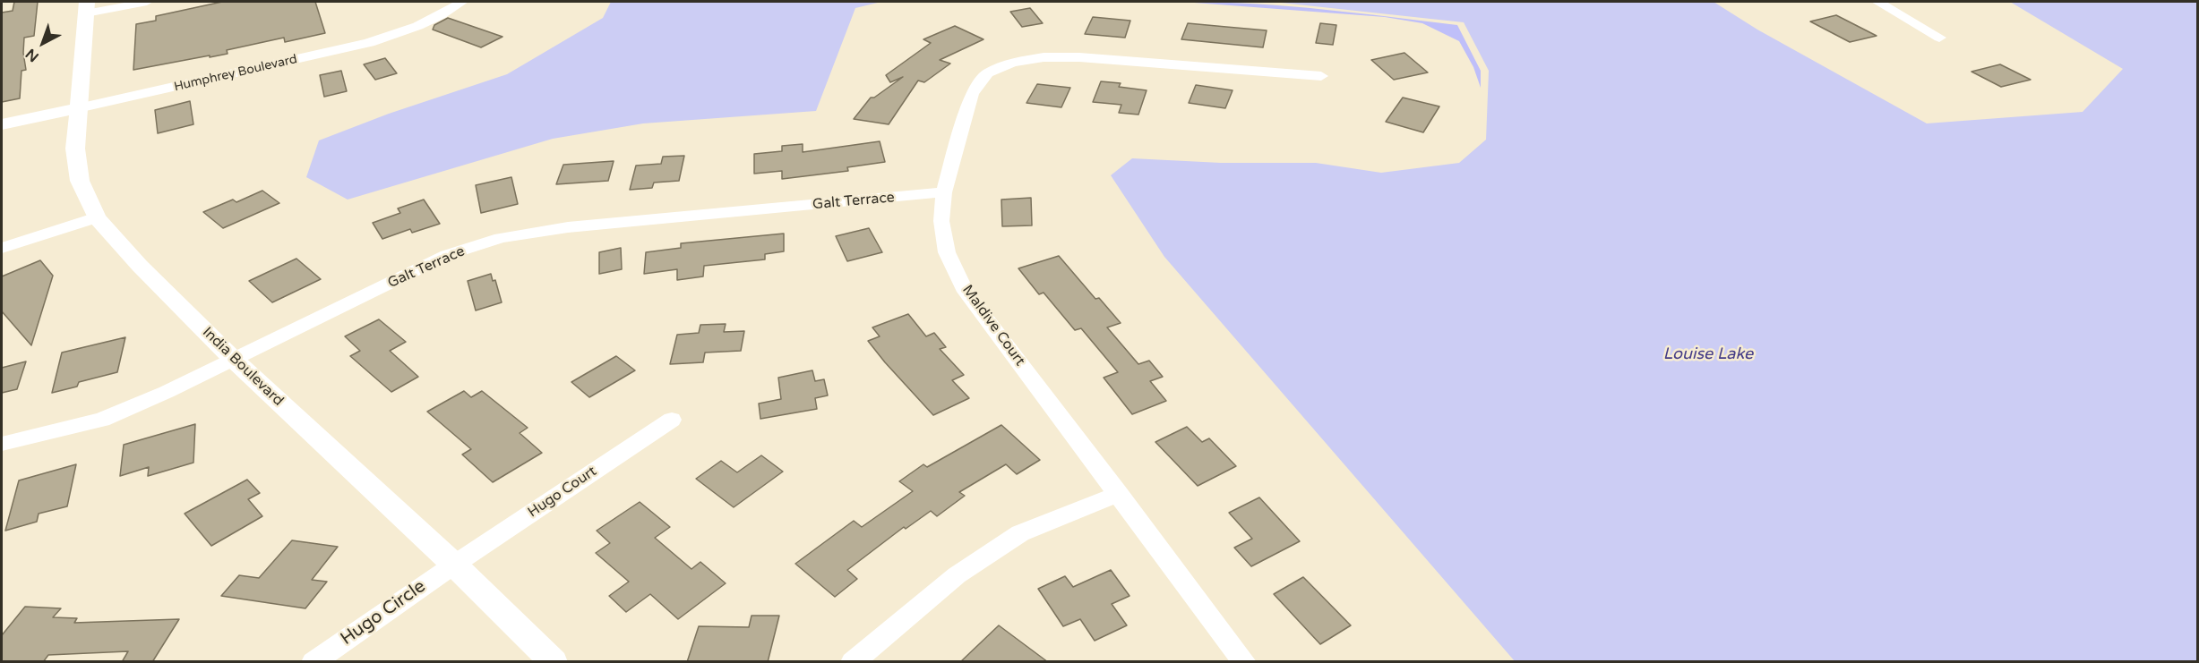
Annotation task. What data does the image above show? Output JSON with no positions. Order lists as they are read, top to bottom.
{
  "streets": {
    "street": [
      "Humphrey Boulevard",
      "Galt Terrace",
      "Maldive Court",
      "India Boulevard",
      "Hugo Court",
      "Hugo Circle"
    ]
  },
  "crossings": [
    ["Humphrey Boulevard", "India Boulevard"],
    ["Galt Terrace", "Maldive Court"],
    ["Galt Terrace", "India Boulevard"],
    ["India Boulevard", "Hugo Court"],
    ["India Boulevard", "Hugo Circle"],
    ["Hugo Court", "Hugo Circle"]
  ],
  "water": ["Louise Lake"],
  "north": "bottom left"
}
